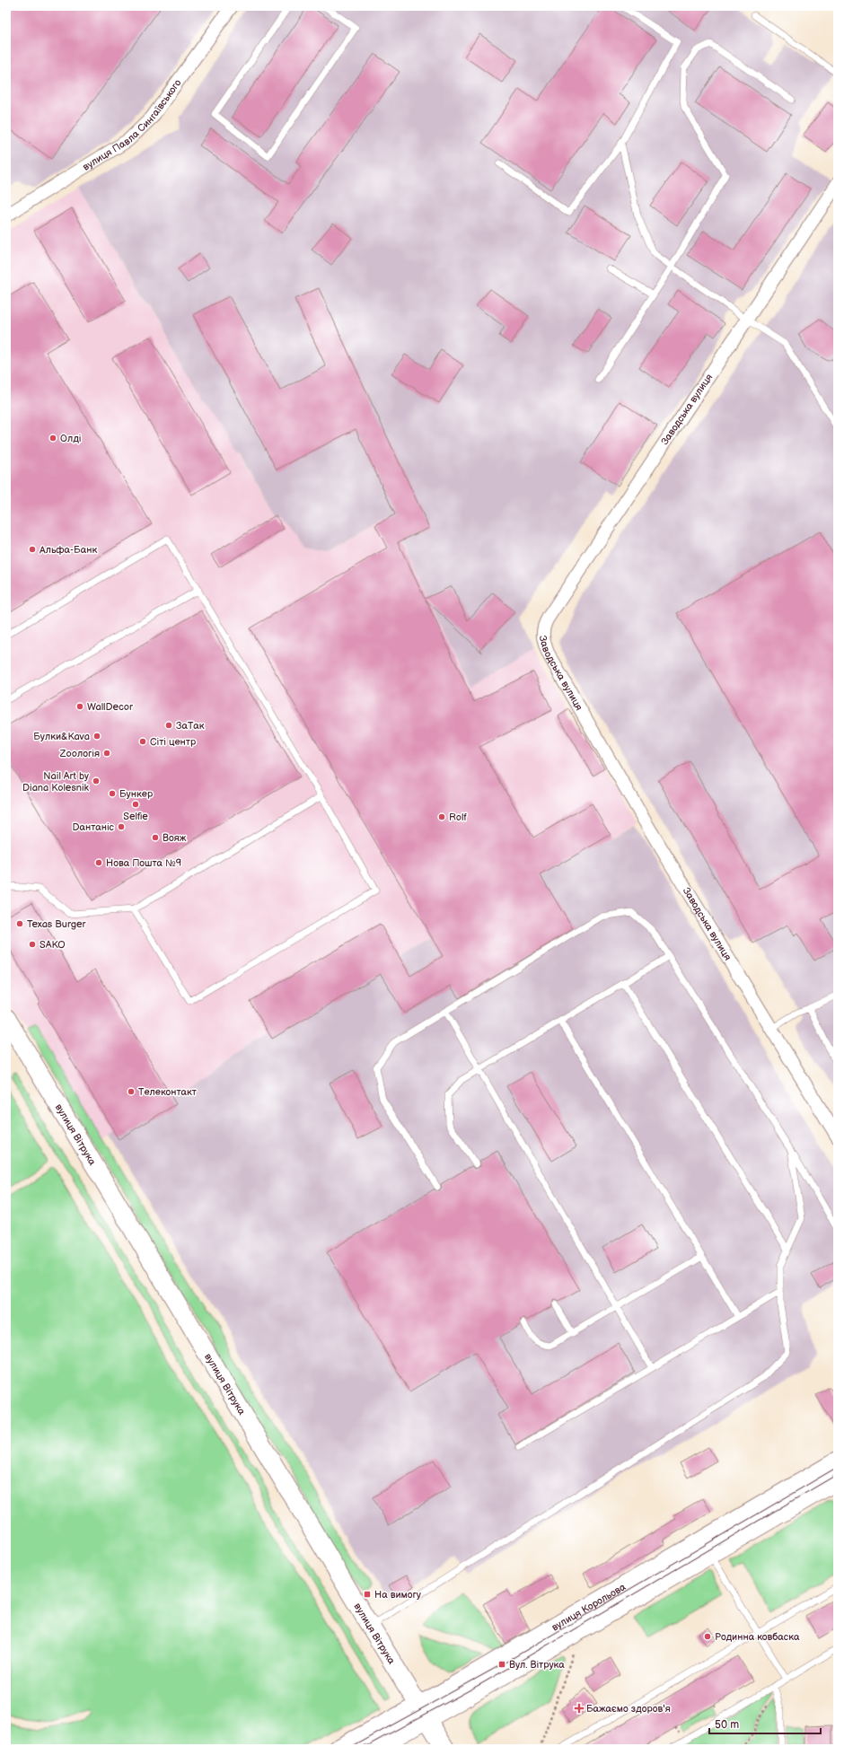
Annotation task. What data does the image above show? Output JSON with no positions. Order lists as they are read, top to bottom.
{
  "streets": {
    "main road": ["вулиця Вітрука", "вулиця Корольова"],
    "street": ["вулиця Павла Сингаївського", "Заводська вулиця"]
  },
  "crossings": [
    ["вулиця Вітрука", "вулиця Корольова"]
  ],
  "places": {
    "other": [
      "Олді",
      "Альфа-Банк",
      "WallDecor",
      "ЗаТак",
      "Булки&Kava",
      "Сіті центр",
      "Zooлогія",
      "Nail Art by Diana Kolesnik",
      "Бункер",
      "Selfie",
      "Rolf",
      "Dантаніс",
      "Вояж",
      "Нова Пошта №9",
      "Texas Burger",
      "SAKO",
      "Телеконтакт",
      "Родинна ковбаска"
    ],
    "transit": ["На вимогу", "Вул. Вітрука"],
    "health": ["Бажаємо здоров'я"]
  },
  "scale_bar": "50 m"
}
